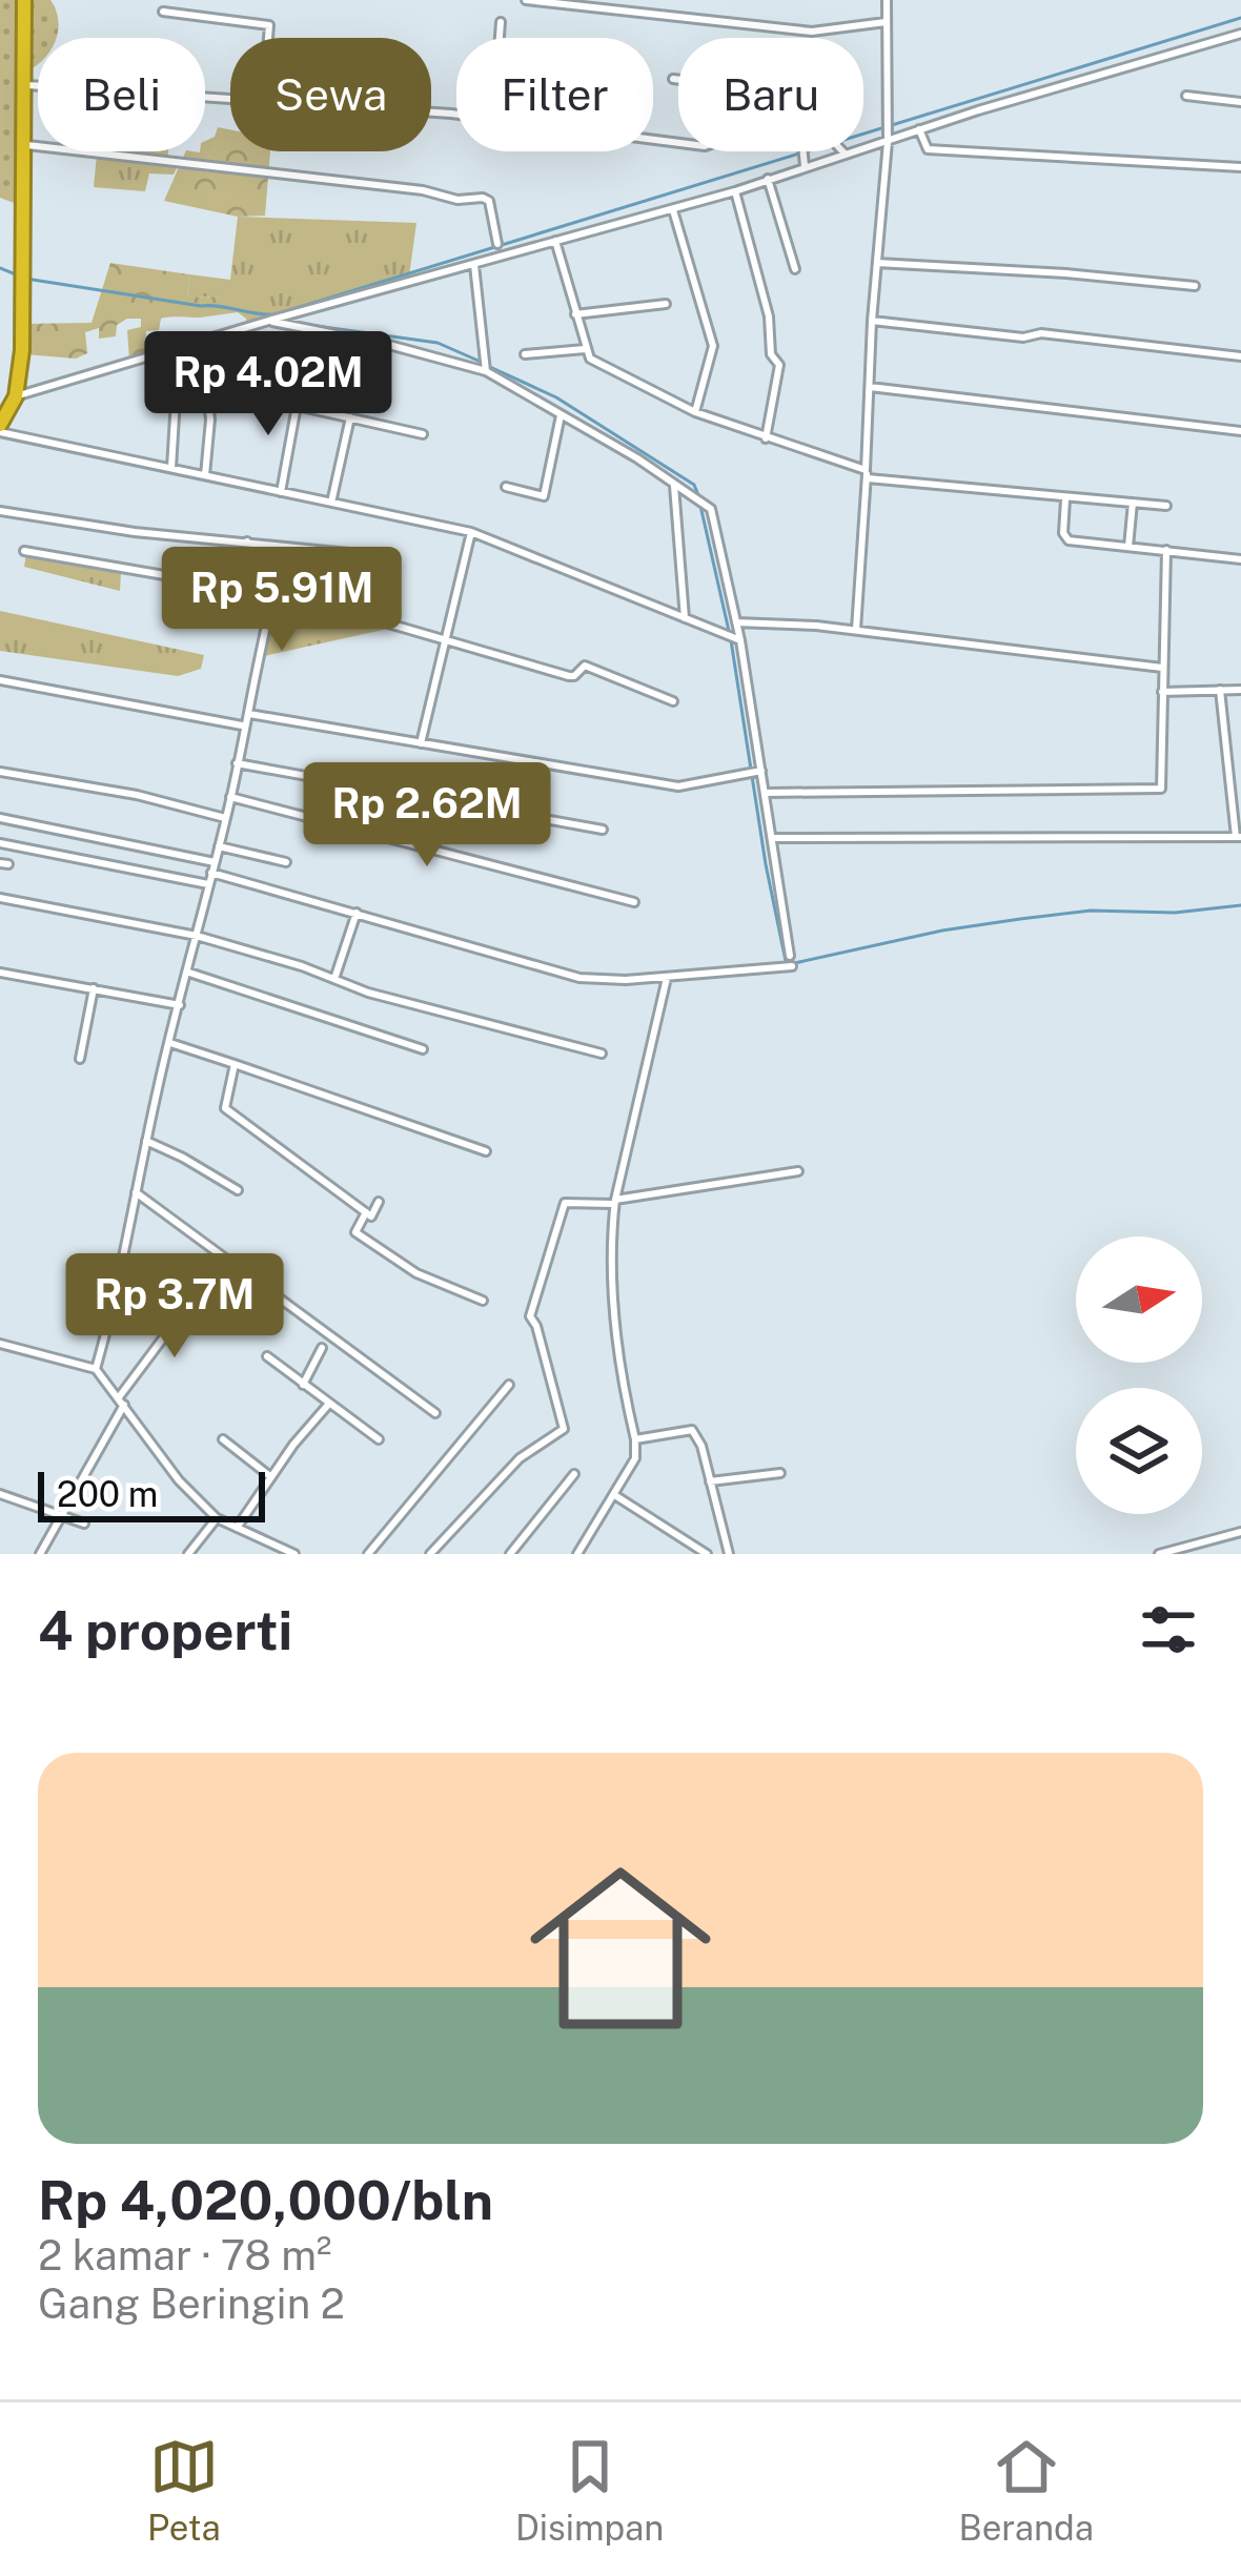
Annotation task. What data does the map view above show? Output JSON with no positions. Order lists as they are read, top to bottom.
{
  "scale_bar": "200 m",
  "north": "right",
  "page": {
    "chip": [
      "Beli",
      "Sewa",
      "Filter",
      "Baru"
    ],
    "price": [
      "Rp 4.02M",
      "Rp 5.91M",
      "Rp 2.62M",
      "Rp 3.7M"
    ],
    "scale": "200 m",
    "heading": "4 properti",
    "list": [
      {
        "name": "Rp 4,020,000/bln",
        "note": "2 kamar · 78 m² · Gang Beringin 2"
      }
    ],
    "tabs": ["Peta", "Disimpan", "Beranda"]
  }
}
